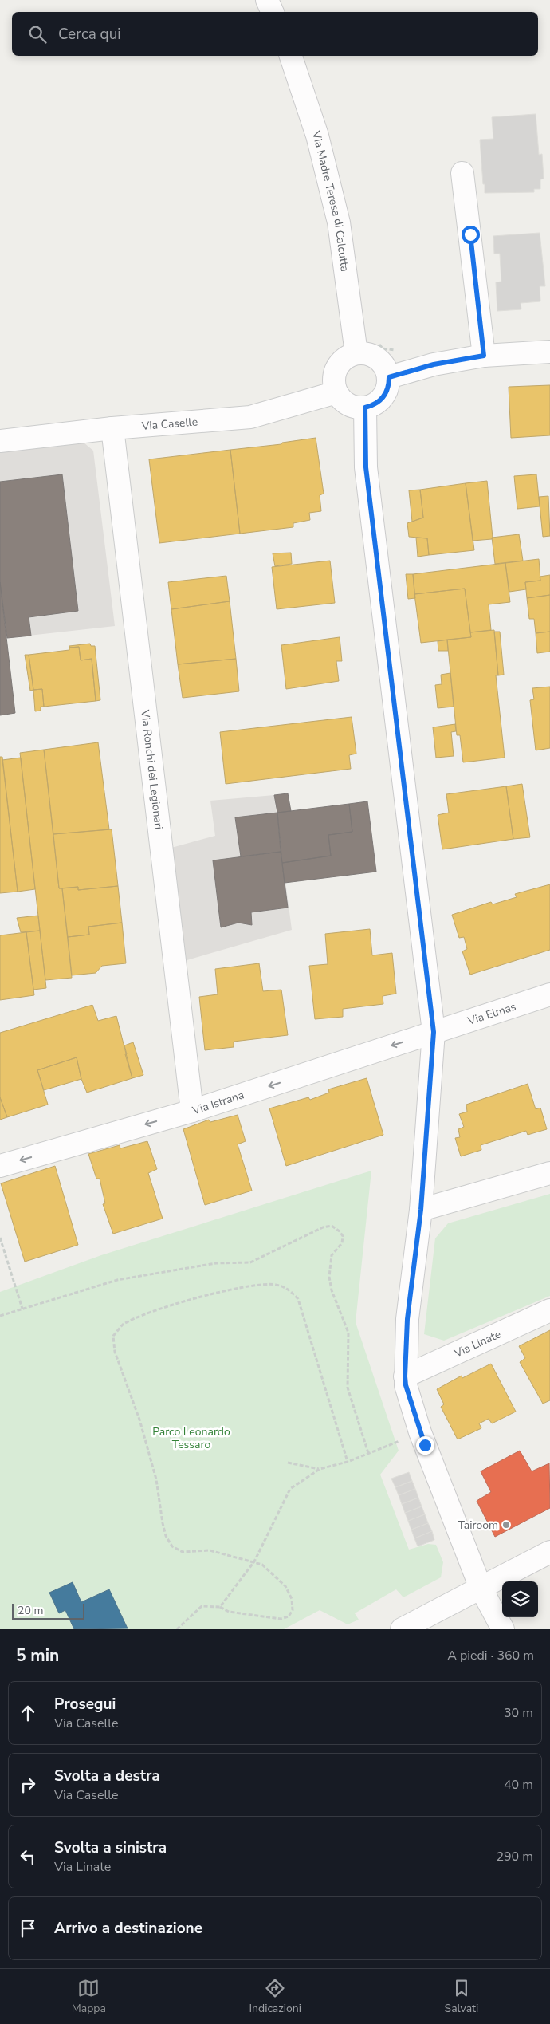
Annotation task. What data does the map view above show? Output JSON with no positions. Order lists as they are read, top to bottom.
{
  "streets": {
    "street": [
      "Via Madre Teresa di Calcutta",
      "Via Caselle",
      "Via Ronchi dei Legionari",
      "Via Elmas",
      "Via Istrana",
      "Via Linate"
    ]
  },
  "crossings": [
    ["Via Madre Teresa di Calcutta", "Via Caselle"],
    ["Via Caselle", "Via Ronchi dei Legionari"],
    ["Via Ronchi dei Legionari", "Via Istrana"],
    ["Via Elmas", "Via Istrana"]
  ],
  "one_way": ["Via Istrana"],
  "parks": ["Parco Leonardo Tessaro"],
  "places": ["Tairoom"],
  "scale_bar": "20 m",
  "page": {
    "search": "Cerca qui",
    "scale": "20 m",
    "heading": ["5 min", "A piedi · 360 m"],
    "list": [
      ["Prosegui", "Via Caselle", "30 m"],
      ["Svolta a destra", "Via Caselle", "40 m"],
      ["Svolta a sinistra", "Via Linate", "290 m"],
      "Arrivo a destinazione"
    ],
    "nav": ["Mappa", "Indicazioni", "Salvati"]
  }
}
